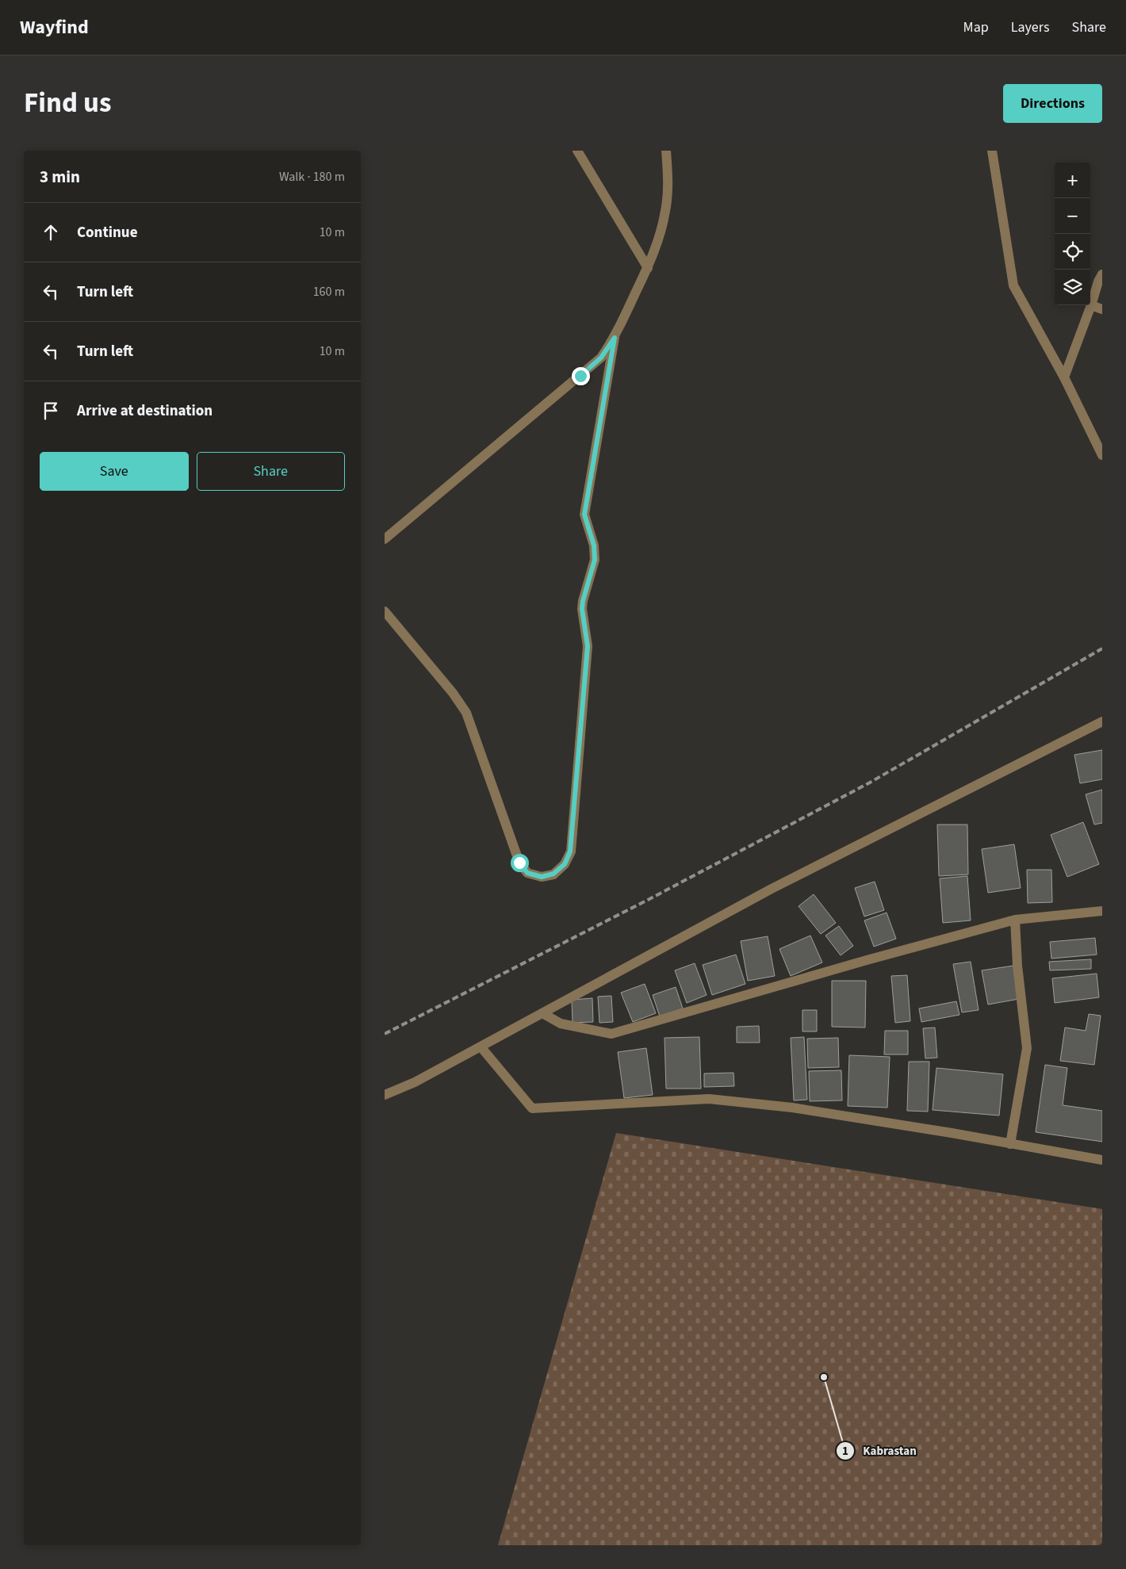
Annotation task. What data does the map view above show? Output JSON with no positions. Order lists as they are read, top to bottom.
{
  "places": ["Kabrastan"],
  "page": {
    "header": "Wayfind",
    "nav": ["Map", "Layers", "Share"],
    "title": "Find us",
    "buttons": [
      "Directions",
      ["Save", "Share"]
    ],
    "heading": ["3 min", "Walk · 180 m"],
    "map_buttons": ["+", "−"],
    "list": [
      ["Continue", "10 m"],
      ["Turn left", "160 m"],
      ["Turn left", "10 m"],
      "Arrive at destination"
    ]
  }
}
